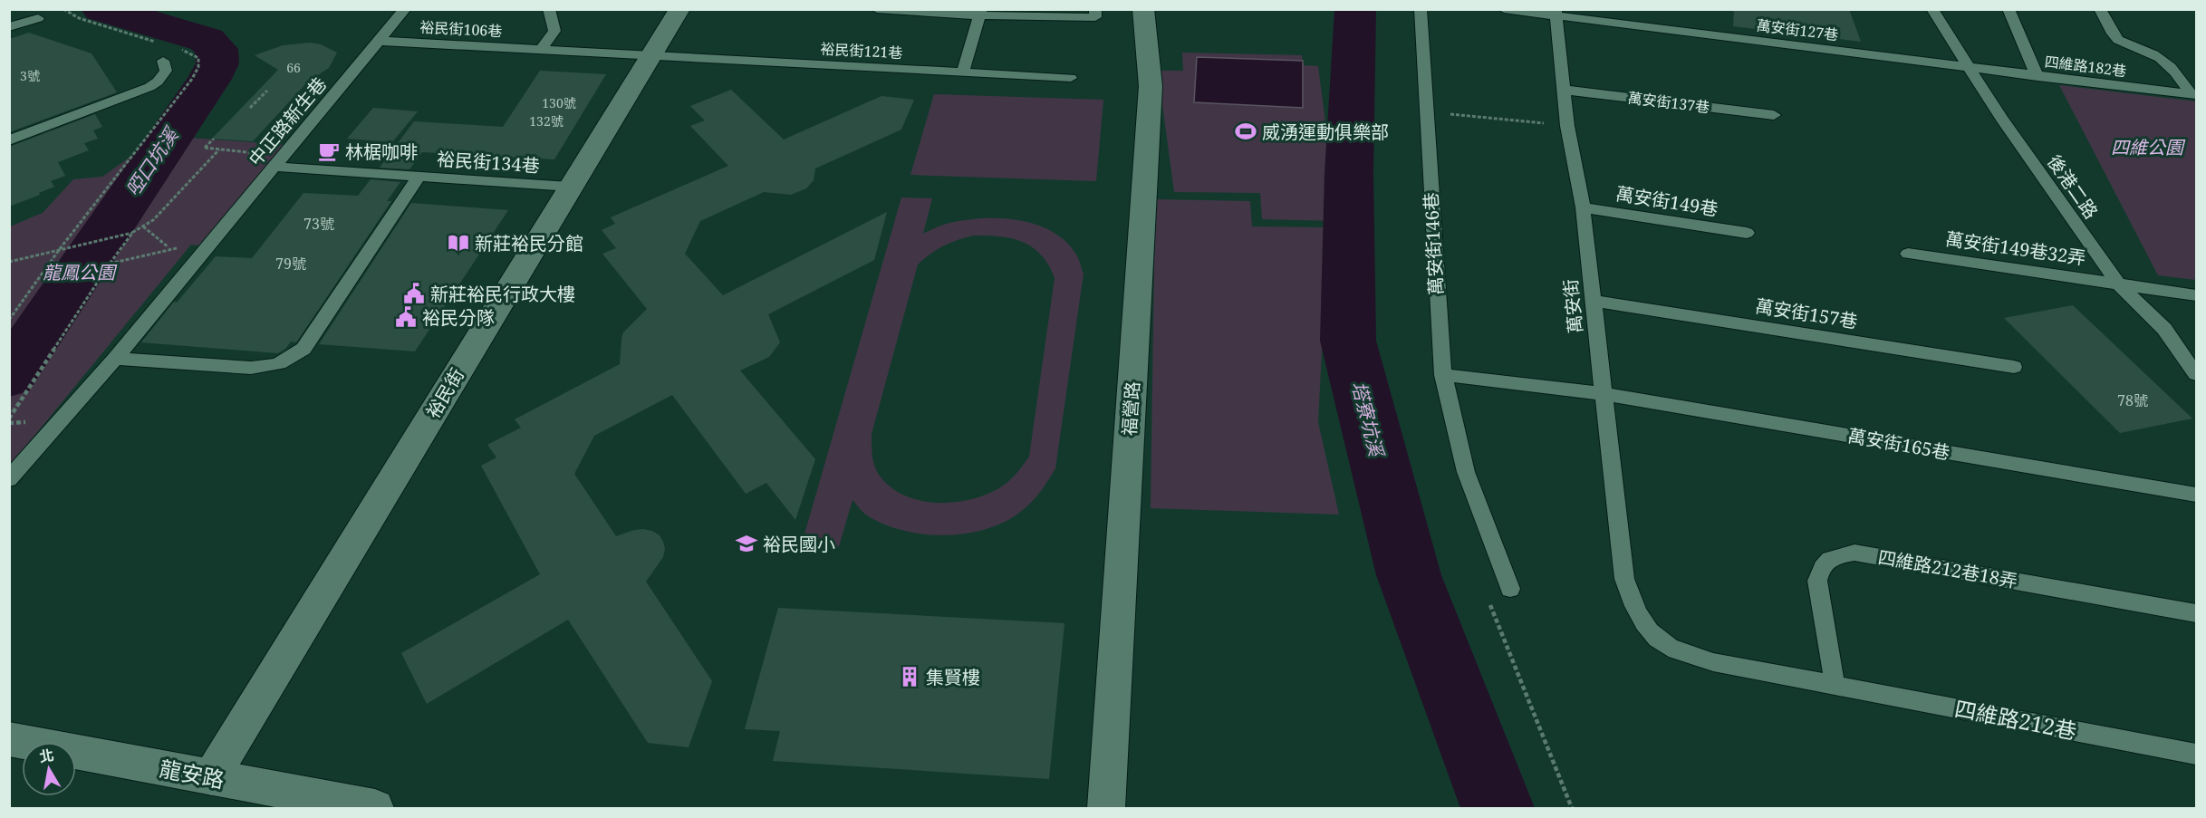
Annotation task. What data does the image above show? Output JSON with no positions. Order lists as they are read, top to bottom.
{
  "streets": {
    "street": ["裕民街", "福營路", "龍安路"],
    "lane": [
      "裕民街106巷",
      "萬安街127巷",
      "裕民街121巷",
      "四維路182巷",
      "萬安街137巷",
      "中正路新生巷",
      "裕民街134巷",
      "後港二路",
      "萬安街149巷",
      "萬安街146巷",
      "萬安街149巷32弄",
      "萬安街",
      "萬安街157巷",
      "萬安街165巷",
      "四維路212巷18弄",
      "四維路212巷"
    ]
  },
  "crossings": [
    ["裕民街106巷", "裕民街121巷"],
    ["裕民街106巷", "中正路新生巷"],
    ["裕民街106巷", "裕民街"],
    ["萬安街127巷", "四維路182巷"],
    ["萬安街127巷", "後港二路"],
    ["萬安街127巷", "萬安街"],
    ["裕民街121巷", "裕民街"],
    ["四維路182巷", "後港二路"],
    ["萬安街137巷", "萬安街"],
    ["中正路新生巷", "裕民街134巷"],
    ["裕民街134巷", "裕民街"],
    ["後港二路", "萬安街149巷32弄"],
    ["萬安街149巷", "萬安街"],
    ["萬安街", "萬安街157巷"],
    ["萬安街", "萬安街165巷"],
    ["萬安街", "四維路212巷"],
    ["裕民街", "龍安路"],
    ["四維路212巷18弄", "四維路212巷"]
  ],
  "water": ["啞口坑溪", "塔寮坑溪"],
  "parks": ["四維公園", "龍鳳公園"],
  "places": {
    "sports": ["威湧運動俱樂部"],
    "cafe": ["林椐咖啡"],
    "library": ["新莊裕民分館"],
    "public building": ["新莊裕民行政大樓", "裕民分隊"],
    "school or university": ["裕民國小"],
    "building": ["集賢樓"]
  },
  "house_numbers": [
    "66",
    "3號",
    "130號",
    "132號",
    "73號",
    "79號",
    "78號"
  ],
  "north": "top"
}
